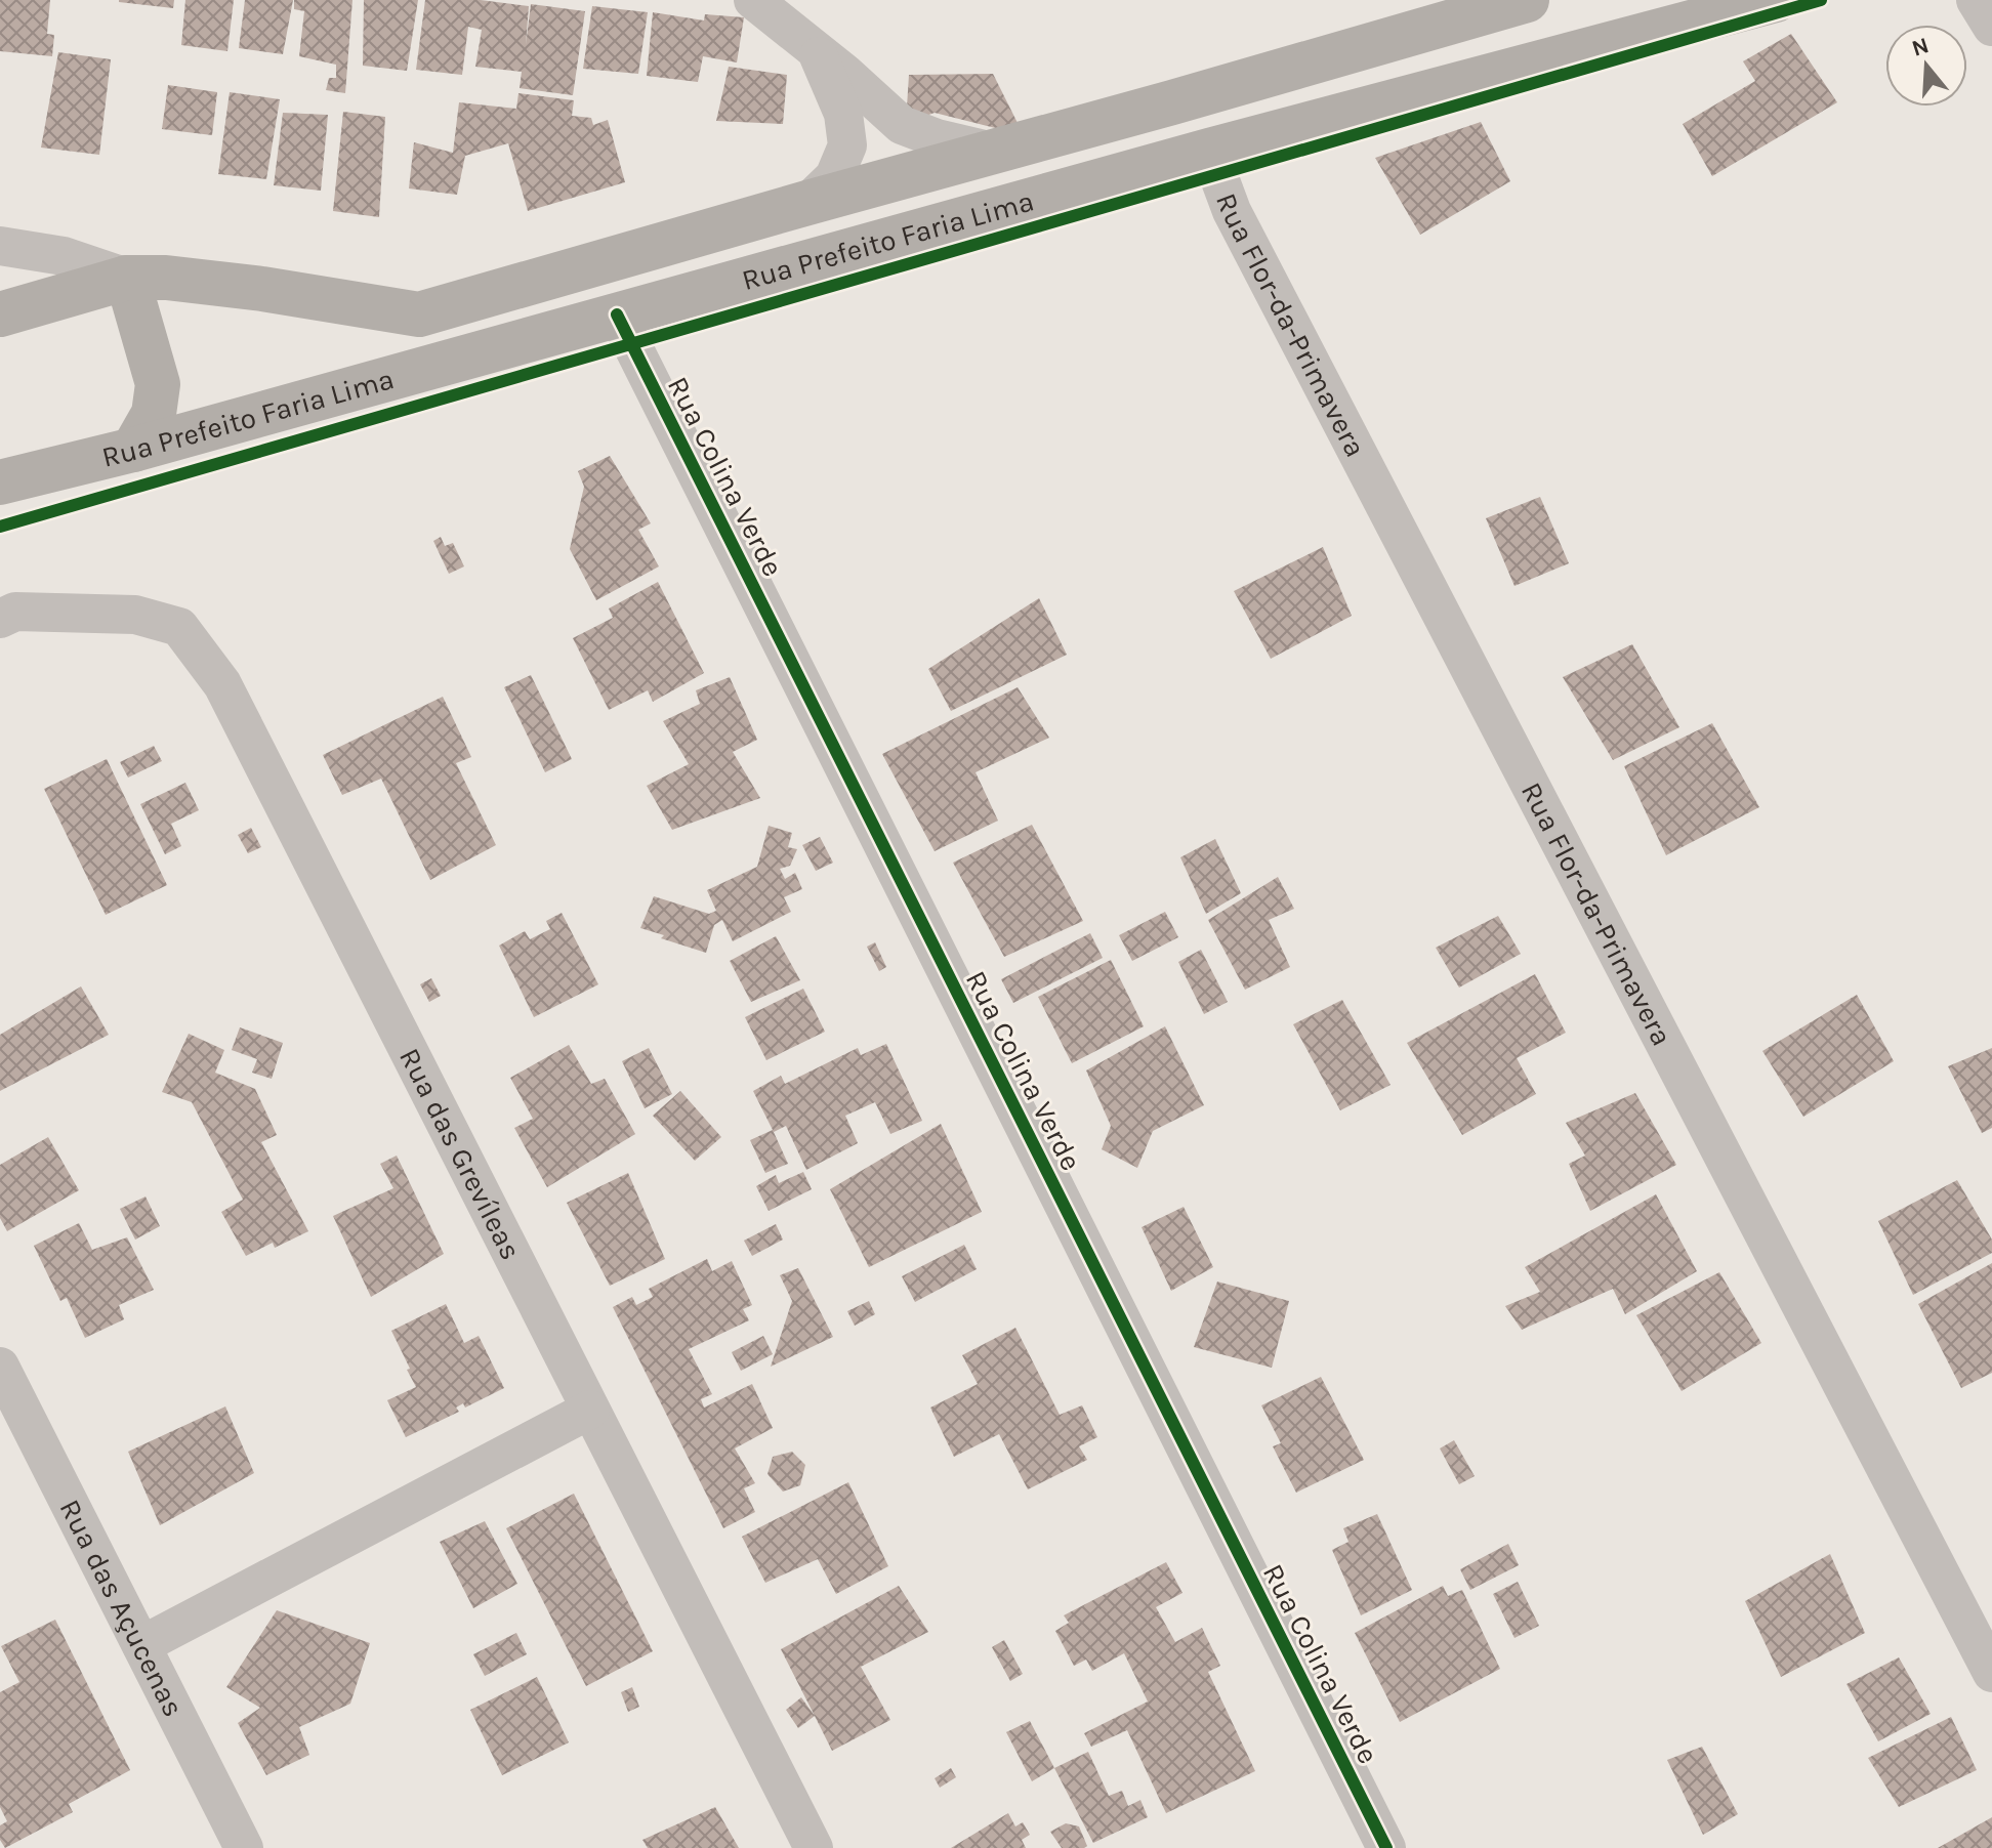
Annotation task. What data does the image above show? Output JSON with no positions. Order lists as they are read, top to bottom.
{
  "streets": {
    "main road": ["Rua Prefeito Faria Lima"],
    "street": [
      "Rua Flor-da-Primavera",
      "Rua Colina Verde",
      "Rua das Grevíleas",
      "Rua das Açucenas"
    ]
  },
  "crossings": [
    ["Rua Prefeito Faria Lima", "Rua Flor-da-Primavera"],
    ["Rua Prefeito Faria Lima", "Rua Colina Verde"]
  ],
  "north": "top"
}
